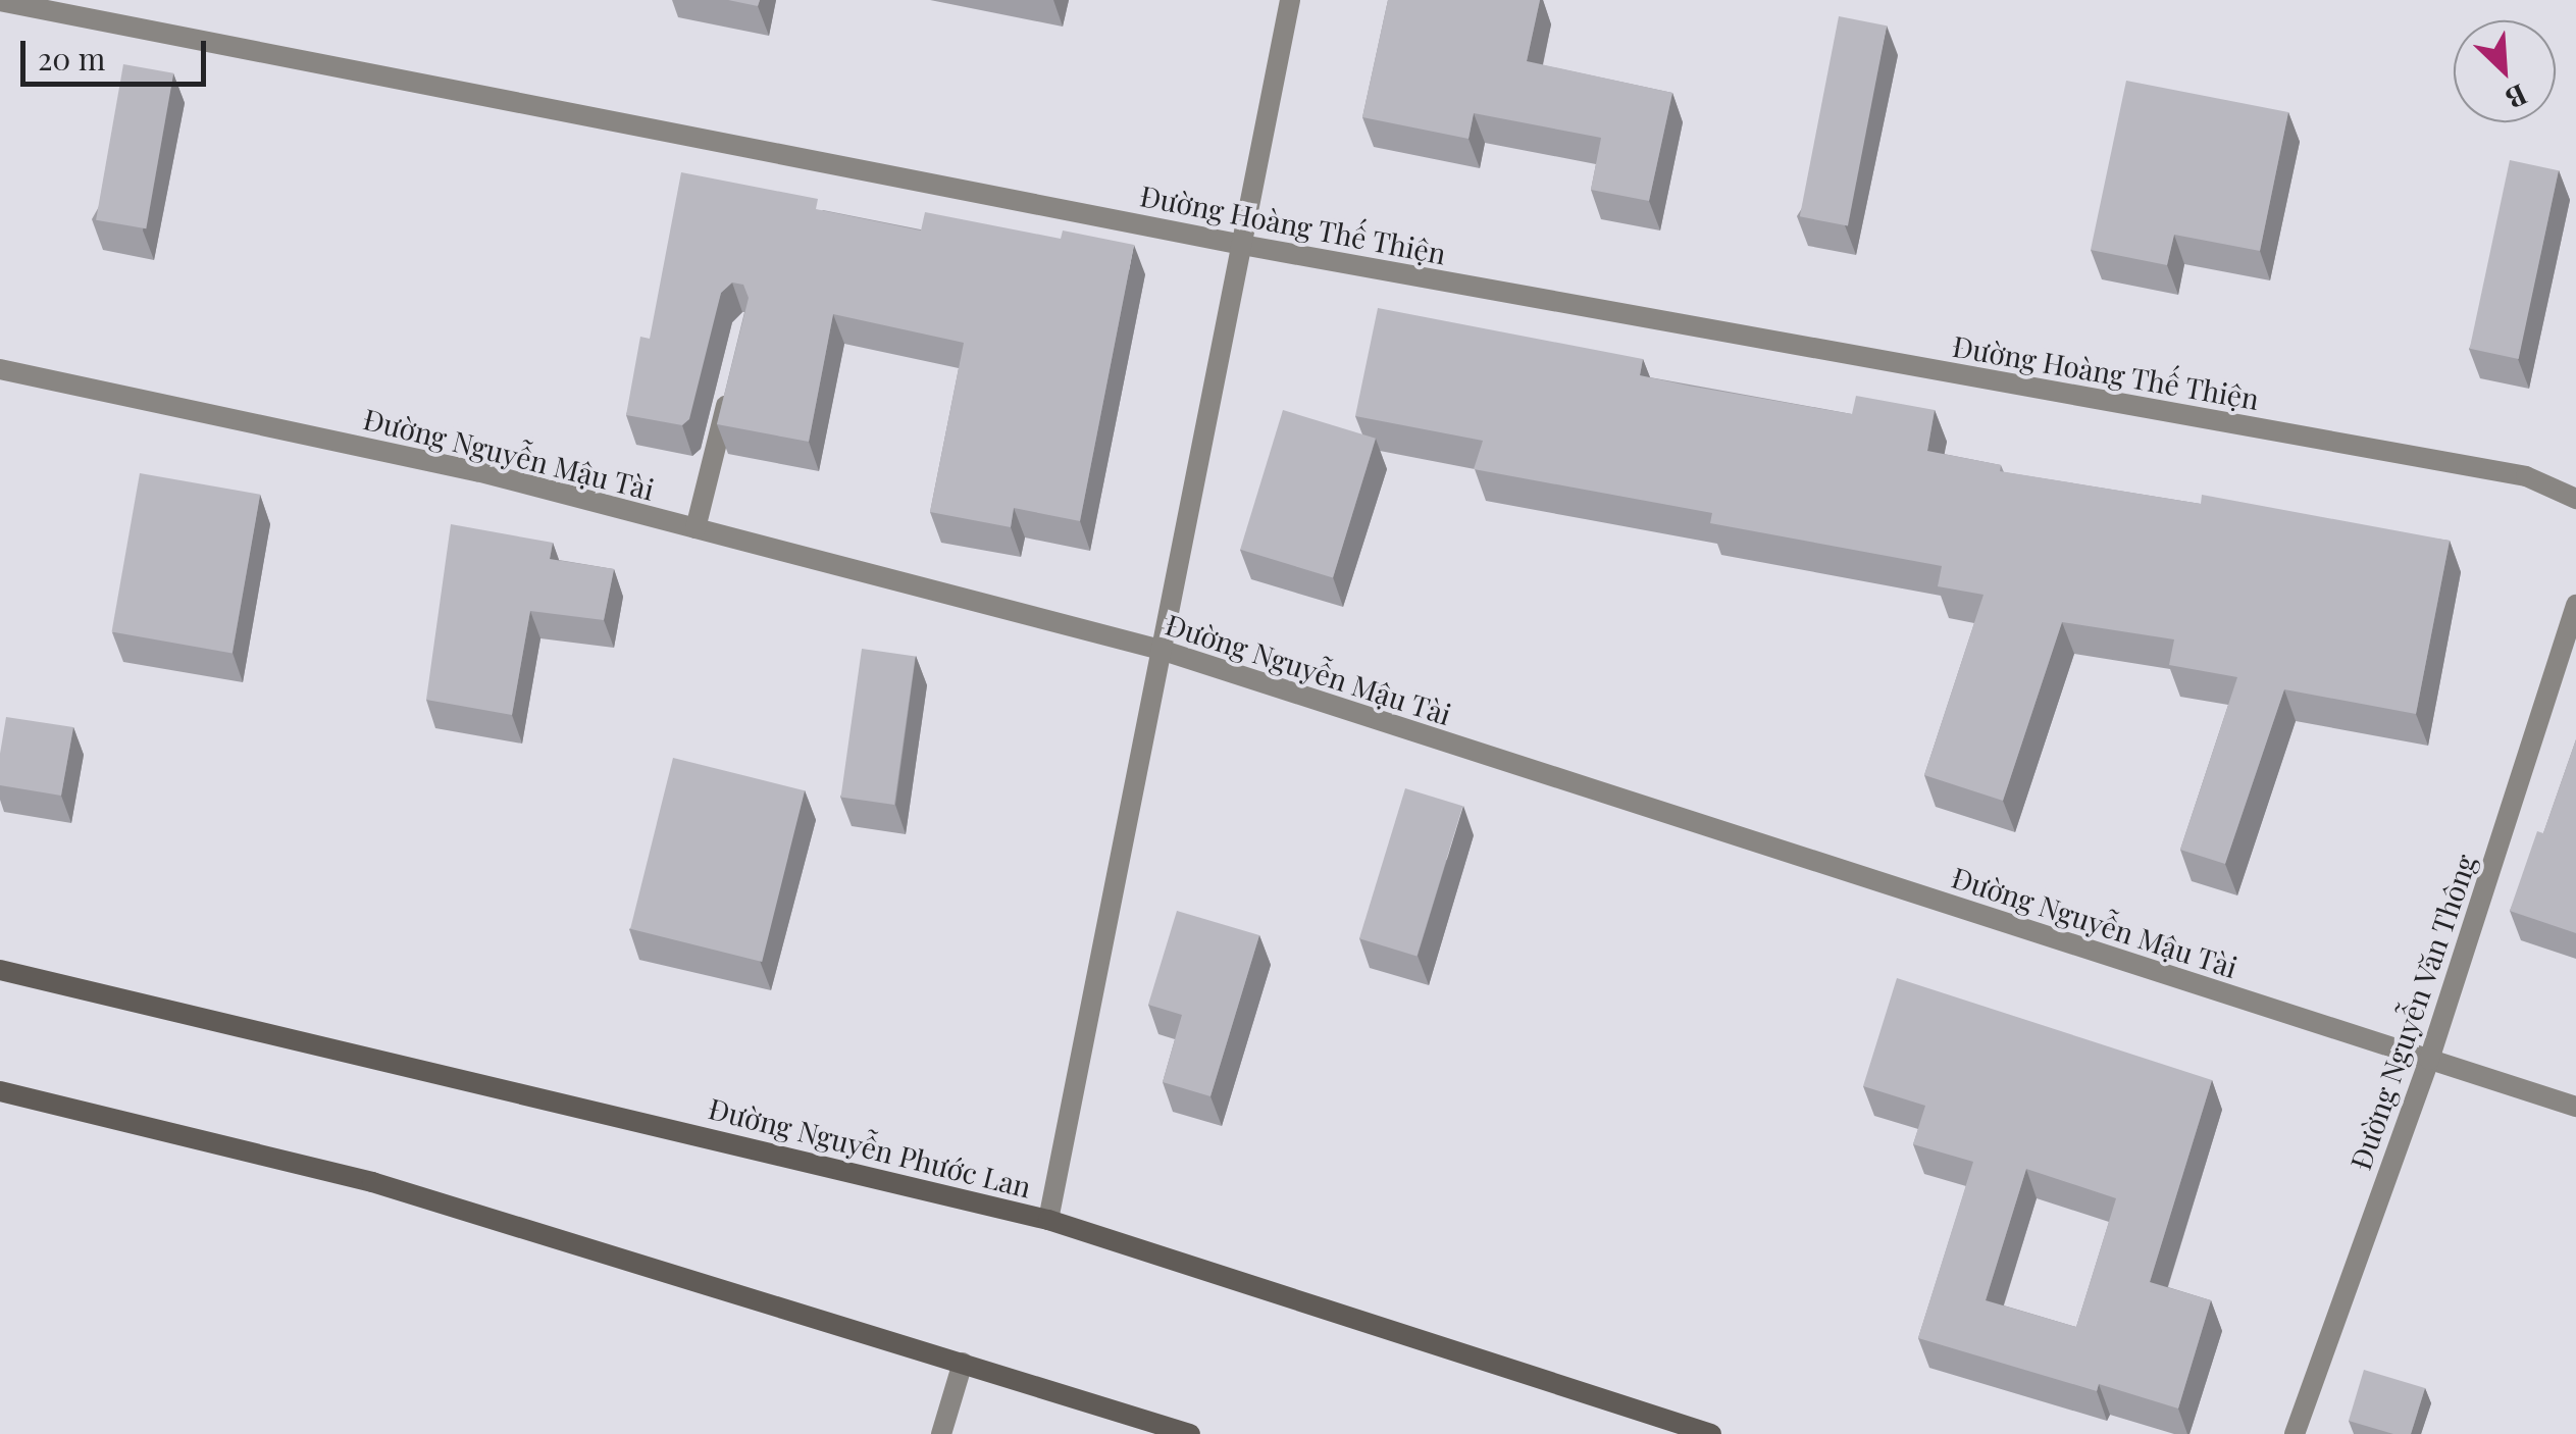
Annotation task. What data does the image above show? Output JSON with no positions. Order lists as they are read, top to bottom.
{
  "streets": {
    "main road": ["Đường Nguyễn Phước Lan"],
    "street": ["Đường Hoàng Thế Thiện", "Đường Nguyễn Mậu Tài", "Đường Nguyễn Văn Thông"]
  },
  "crossings": [
    ["Đường Nguyễn Mậu Tài", "Đường Nguyễn Văn Thông"]
  ],
  "scale_bar": "20 m",
  "north": "bottom right"
}
